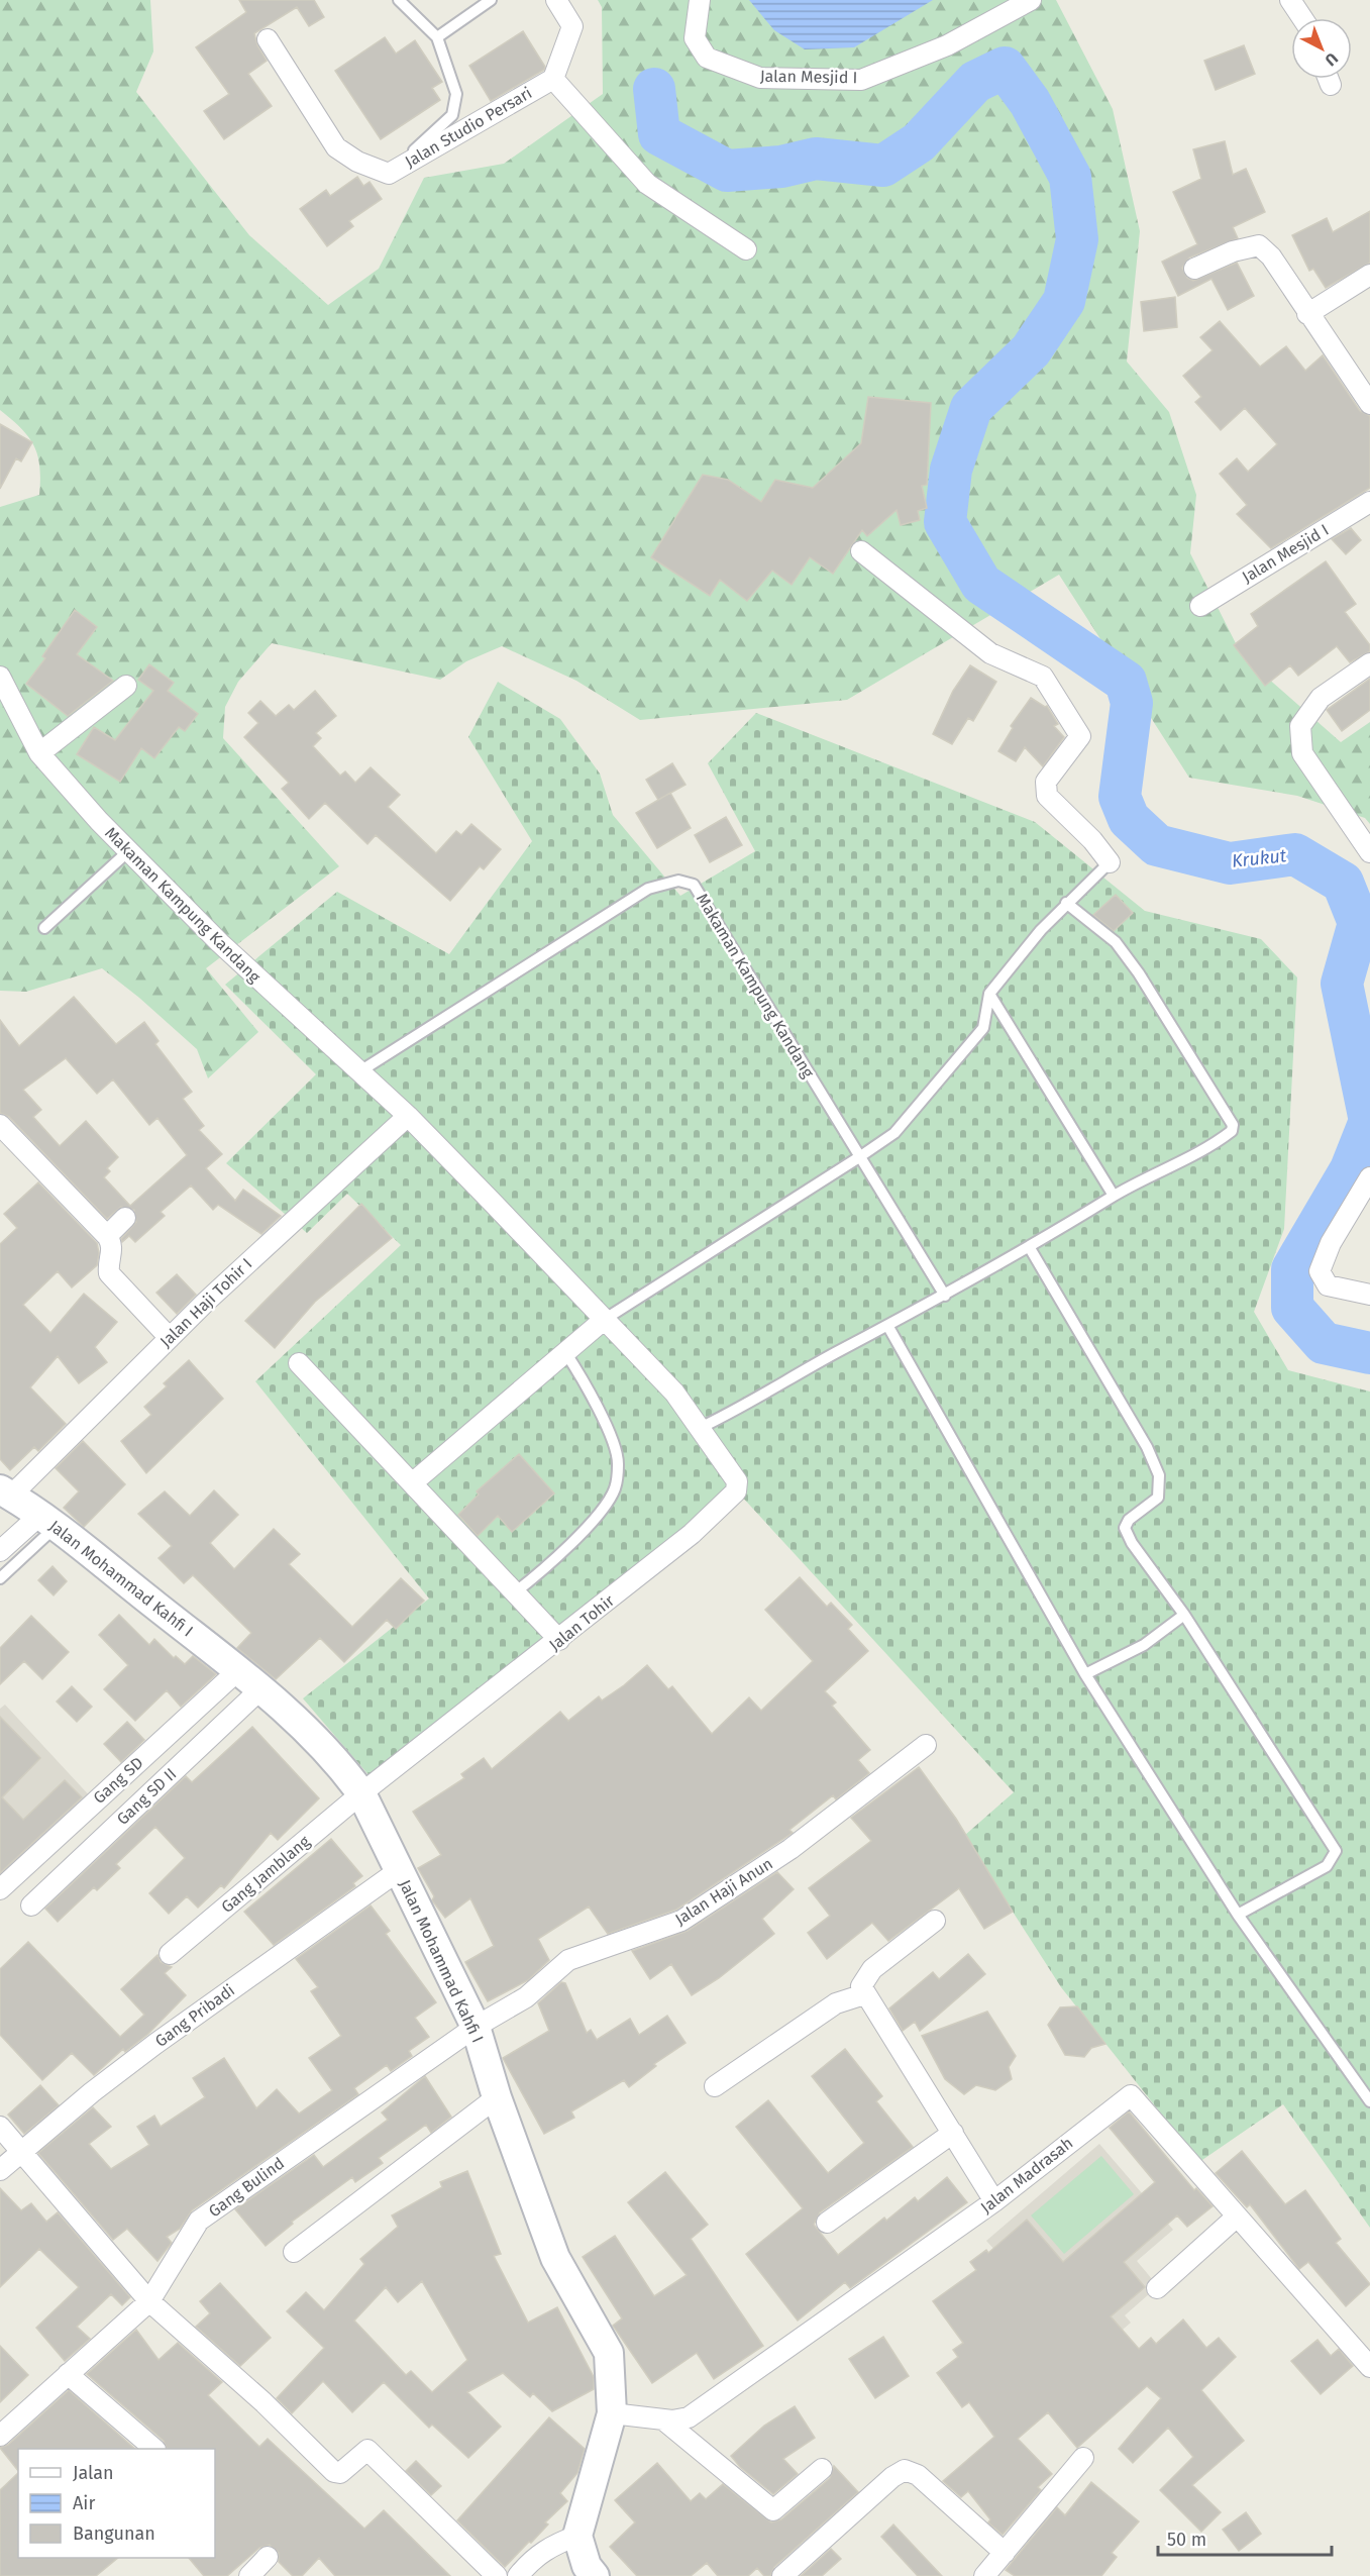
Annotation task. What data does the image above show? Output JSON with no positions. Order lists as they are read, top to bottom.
{
  "streets": {
    "main road": ["Jalan Mohammad Kahfi I"],
    "street": [
      "Jalan Mesjid I",
      "Jalan Studio Persari",
      "Makaman Kampung Kandang",
      "Jalan Haji Tohir I",
      "Jalan Tohir",
      "Gang SD",
      "Gang SD II",
      "Gang Jamblang",
      "Jalan Haji Anun",
      "Gang Pribadi",
      "Jalan Madrasah",
      "Gang Bulind"
    ]
  },
  "crossings": [
    ["Makaman Kampung Kandang", "Jalan Haji Tohir I"],
    ["Makaman Kampung Kandang", "Jalan Tohir"],
    ["Jalan Haji Tohir I", "Jalan Mohammad Kahfi I"],
    ["Jalan Mohammad Kahfi I", "Jalan Tohir"],
    ["Jalan Mohammad Kahfi I", "Gang SD"],
    ["Jalan Mohammad Kahfi I", "Gang SD II"],
    ["Jalan Mohammad Kahfi I", "Gang Jamblang"],
    ["Jalan Mohammad Kahfi I", "Jalan Haji Anun"],
    ["Jalan Mohammad Kahfi I", "Gang Pribadi"],
    ["Jalan Mohammad Kahfi I", "Jalan Madrasah"],
    ["Jalan Mohammad Kahfi I", "Gang Bulind"],
    ["Jalan Tohir", "Gang Jamblang"],
    ["Jalan Haji Anun", "Gang Bulind"]
  ],
  "water": ["Krukut"],
  "legend": ["Jalan", "Air", "Bangunan"],
  "scale_bar": "50 m",
  "north": "bottom right"
}
